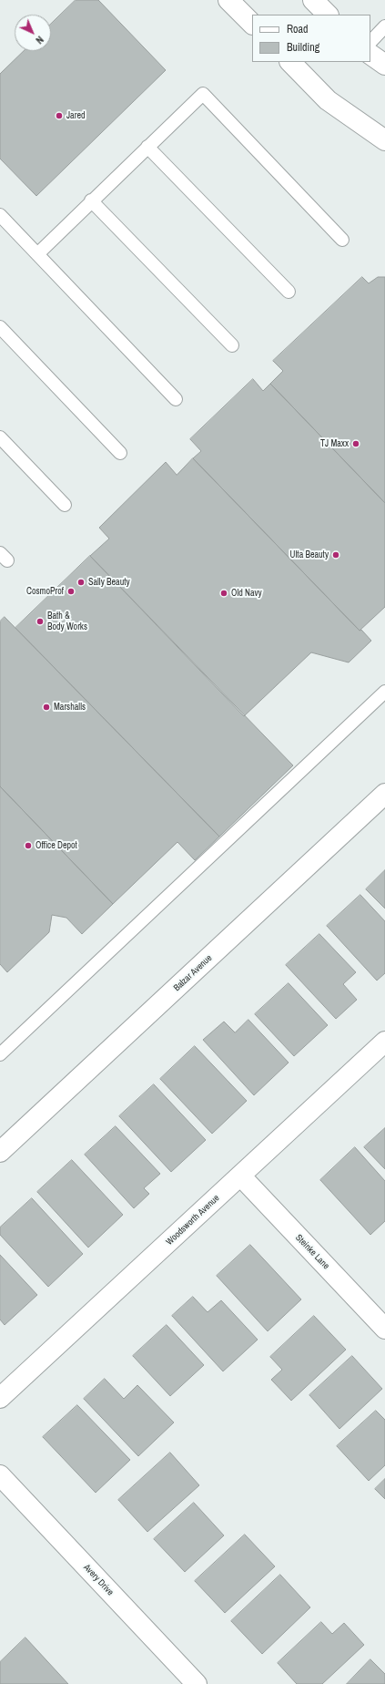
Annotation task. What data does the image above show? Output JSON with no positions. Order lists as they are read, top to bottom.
{
  "streets": {
    "street": [
      "Balzar Avenue",
      "Woodsworth Avenue",
      "Steinke Lane",
      "Avery Drive"
    ]
  },
  "crossings": [
    ["Woodsworth Avenue", "Steinke Lane"]
  ],
  "places": [
    "Jared",
    "TJ Maxx",
    "Ulta Beauty",
    "Sally Beauty",
    "CosmoProf",
    "Old Navy",
    "Bath & Body Works",
    "Marshalls",
    "Office Depot"
  ],
  "legend": ["Road", "Building"],
  "north": "bottom right"
}
